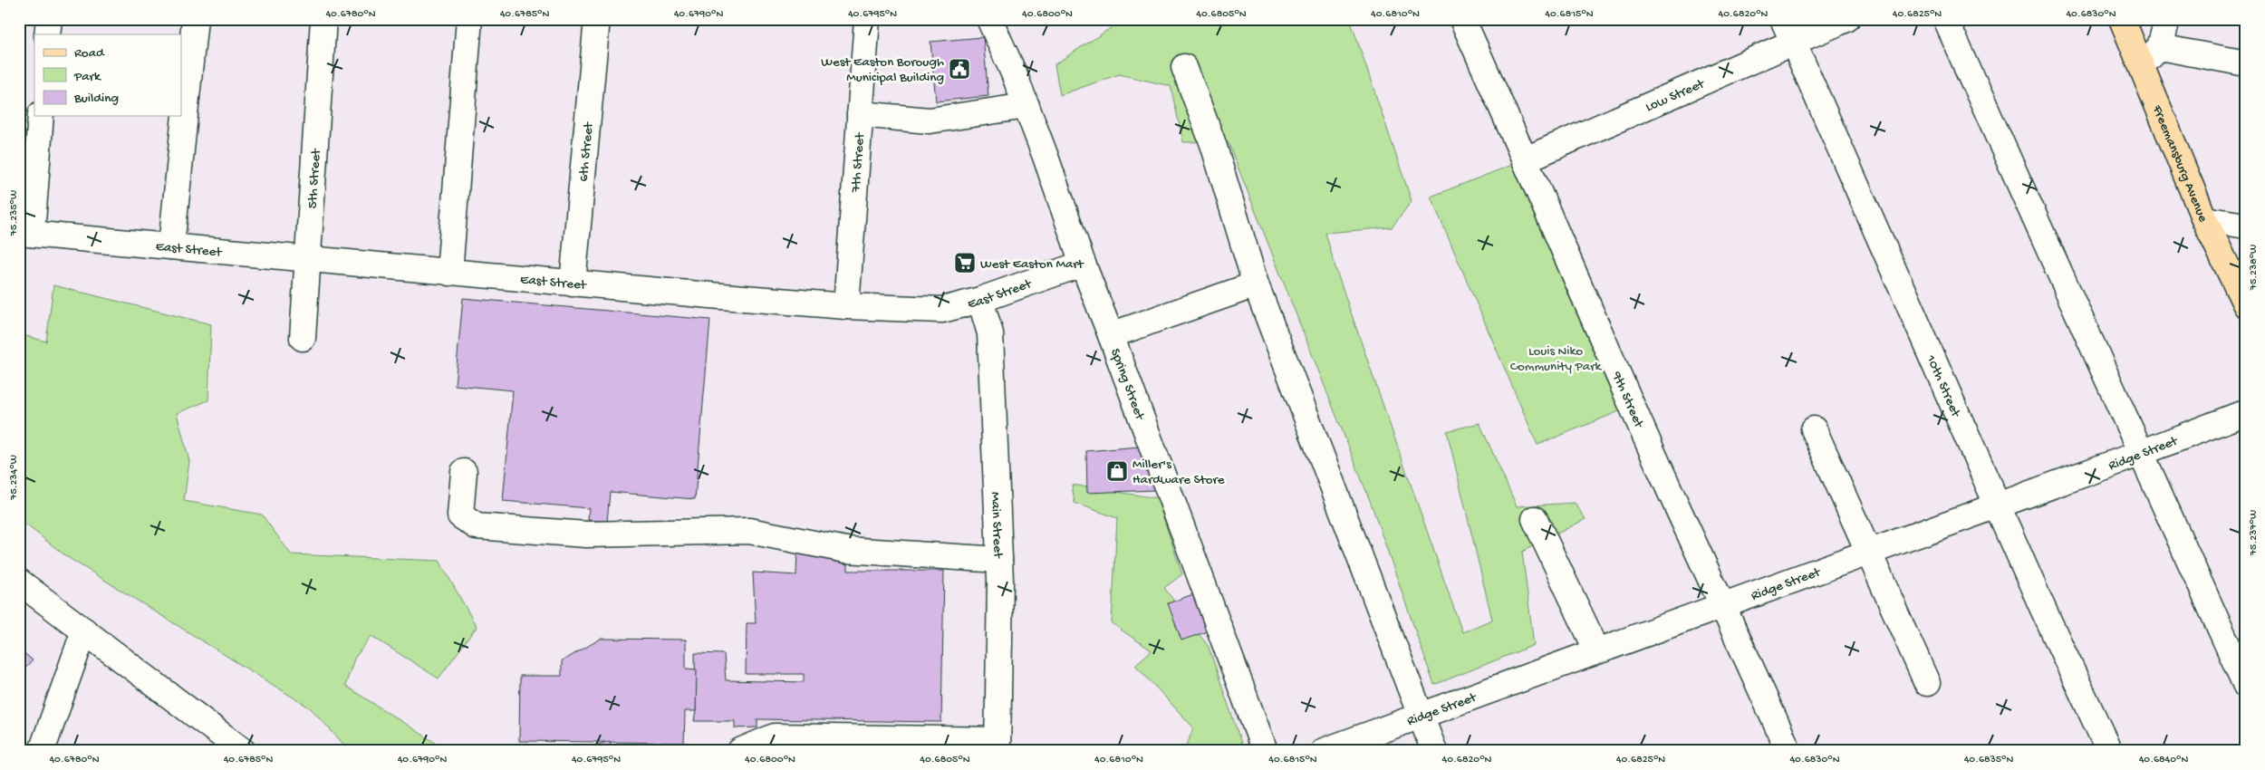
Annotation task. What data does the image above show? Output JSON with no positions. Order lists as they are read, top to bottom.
{
  "streets": {
    "main road": ["Freemansburg Avenue"],
    "street": [
      "Low Street",
      "6th Street",
      "7th Street",
      "5th Street",
      "East Street",
      "Spring Street",
      "10th Street",
      "9th Street",
      "Ridge Street",
      "Main Street"
    ]
  },
  "crossings": [
    ["Low Street", "10th Street"],
    ["Low Street", "9th Street"],
    ["6th Street", "East Street"],
    ["7th Street", "East Street"],
    ["5th Street", "East Street"],
    ["East Street", "Spring Street"],
    ["East Street", "Main Street"],
    ["10th Street", "Ridge Street"],
    ["9th Street", "Ridge Street"]
  ],
  "parks": ["Louis Niko Community Park"],
  "places": {
    "public building": ["West Easton Borough Municipal Building"],
    "supermarket": ["West Easton Mart"],
    "shop": ["Miller's Hardware Store"]
  },
  "legend": ["Road", "Park", "Building"],
  "coordinates": [
    "40.6780°N",
    "40.6785°N",
    "40.6790°N",
    "40.6795°N",
    "40.6800°N",
    "40.6805°N",
    "40.6810°N",
    "40.6815°N",
    "40.6820°N",
    "40.6825°N",
    "40.6830°N",
    "75.235°W",
    "75.238°W",
    "75.234°W",
    "75.237°W",
    "40.6835°N",
    "40.6840°N"
  ]
}
